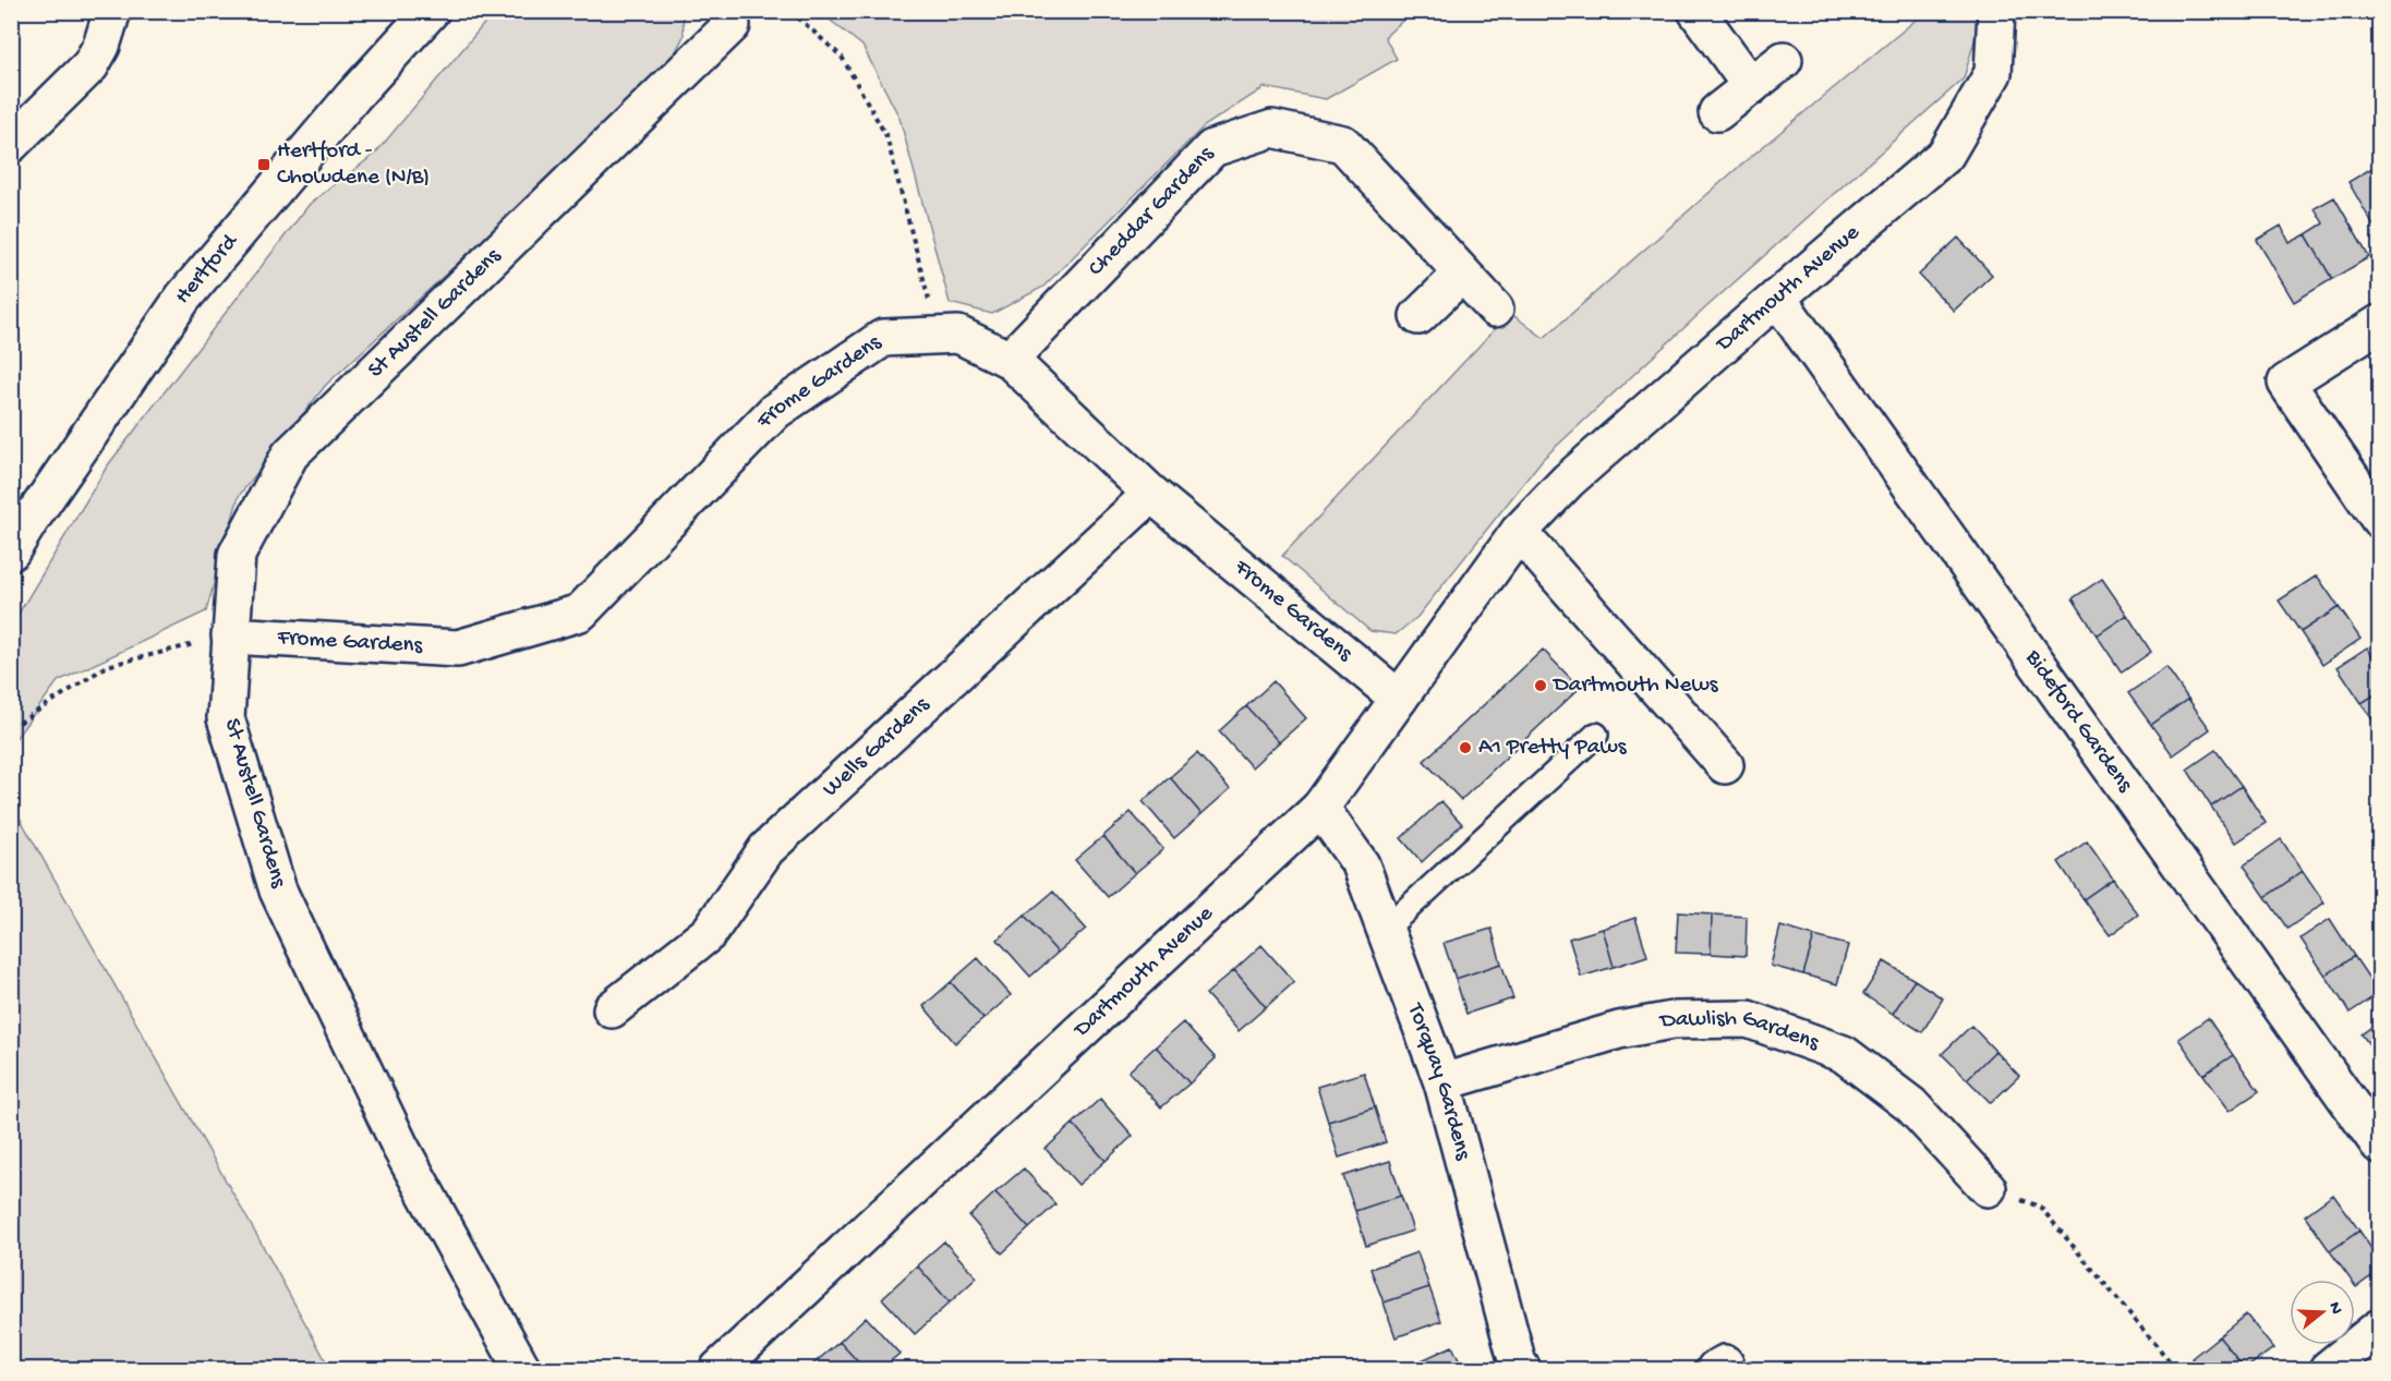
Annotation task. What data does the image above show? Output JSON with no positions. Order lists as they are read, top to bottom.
{
  "streets": {
    "street": [
      "Cheddar Gardens",
      "Hertford",
      "Dartmouth Avenue",
      "St Austell Gardens",
      "Frome Gardens",
      "Bideford Gardens",
      "Wells Gardens",
      "Dawlish Gardens",
      "Torquay Gardens"
    ]
  },
  "crossings": [
    ["Cheddar Gardens", "Frome Gardens"],
    ["Dartmouth Avenue", "Frome Gardens"],
    ["Dartmouth Avenue", "Bideford Gardens"],
    ["Dartmouth Avenue", "Torquay Gardens"],
    ["St Austell Gardens", "Frome Gardens"],
    ["Frome Gardens", "Wells Gardens"],
    ["Dawlish Gardens", "Torquay Gardens"]
  ],
  "places": {
    "transit": ["Hertford - Chowdene (N/B)"],
    "other": ["Dartmouth News", "A1 Pretty Paws"]
  },
  "north": "right"
}
